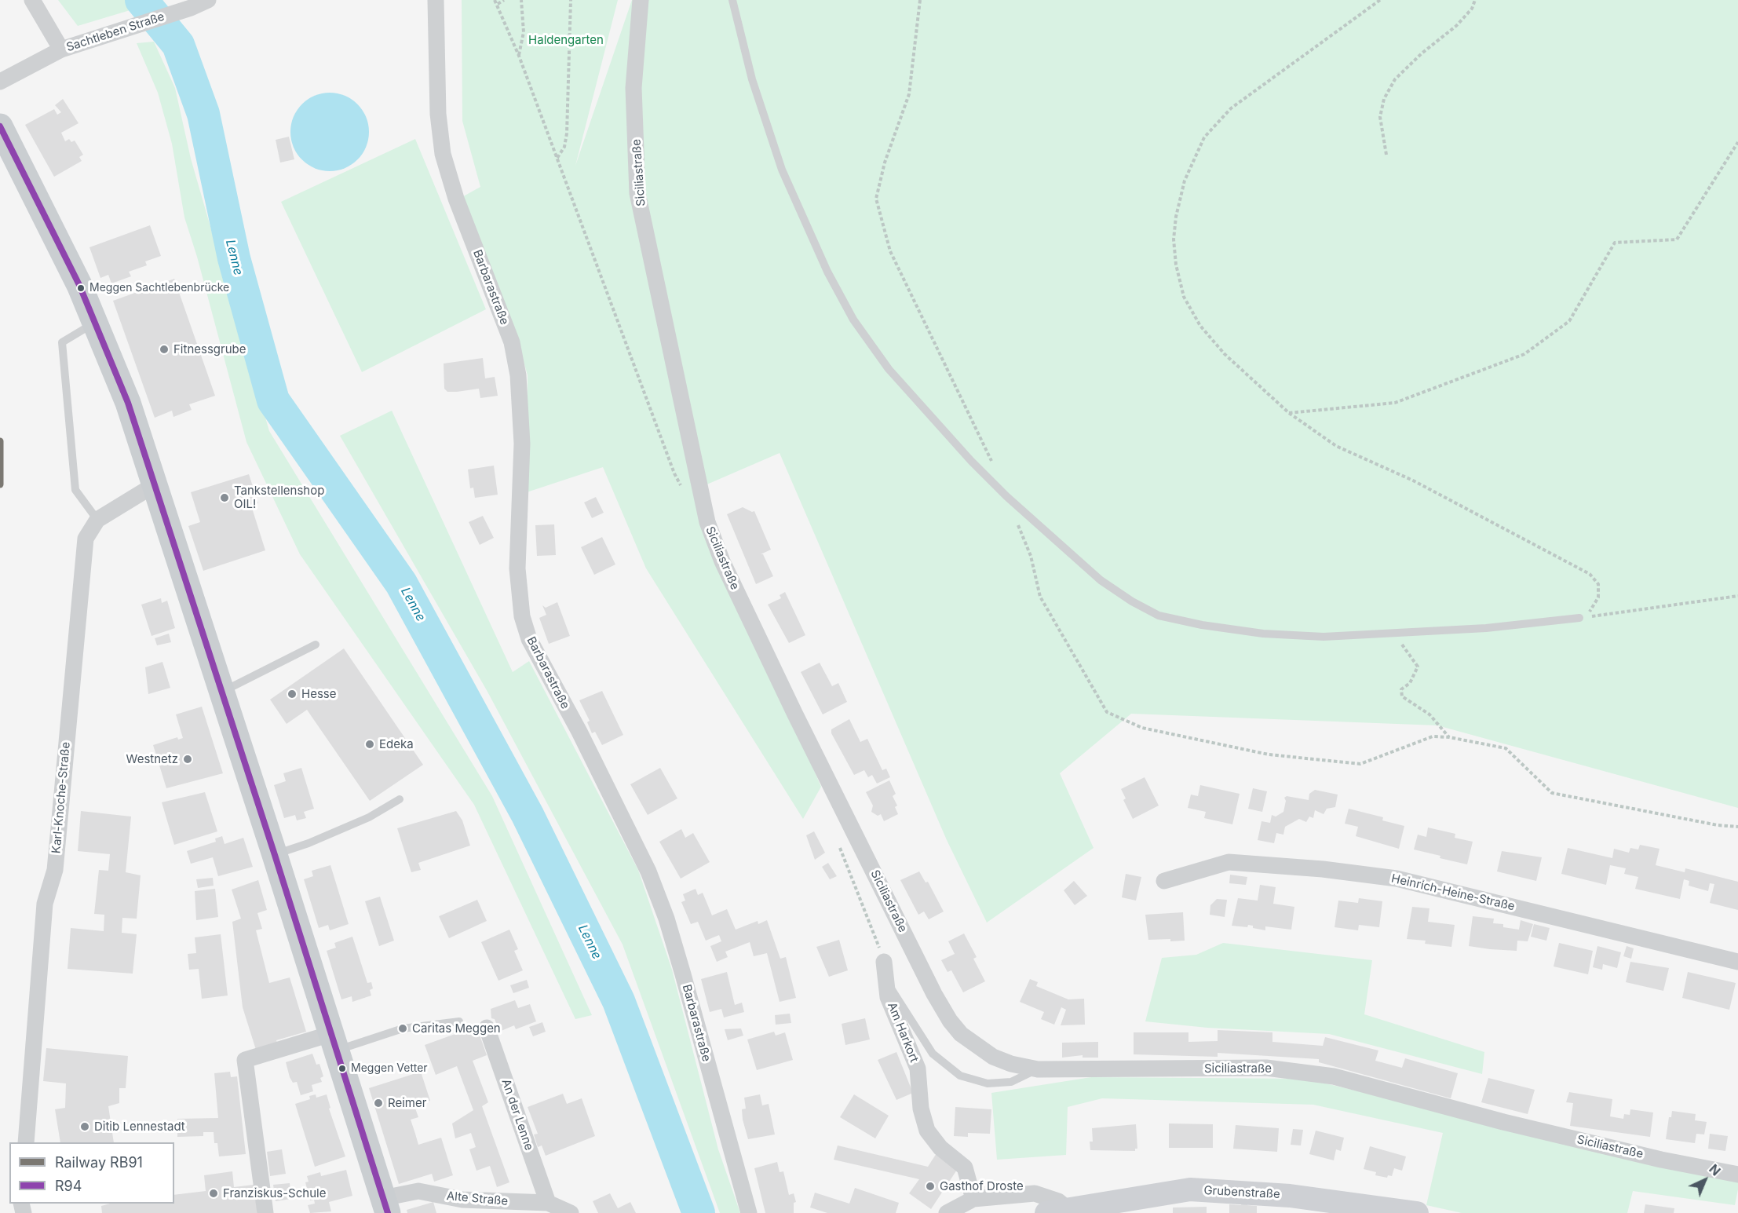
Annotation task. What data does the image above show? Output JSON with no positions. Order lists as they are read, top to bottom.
{
  "streets": {
    "main road": ["Grubenstraße"],
    "street": [
      "Sachtleben Straße",
      "Siciliastraße",
      "Barbarastraße",
      "Karl-Knoche-Straße",
      "Heinrich-Heine-Straße",
      "Am Harkort",
      "An der Lenne",
      "Alte Straße"
    ]
  },
  "crossings": [
    ["Am Harkort", "Grubenstraße"],
    ["An der Lenne", "Alte Straße"]
  ],
  "water": ["Lenne"],
  "parks": ["Haldengarten"],
  "places": [
    "Meggen Sachtlebenbrücke",
    "Fitnessgrube",
    "Tankstellenshop OIL!",
    "Hesse",
    "Edeka",
    "Westnetz",
    "Caritas Meggen",
    "Meggen Vetter",
    "Reimer",
    "Ditib Lennestadt",
    "Gasthof Droste",
    "Franziskus-Schule"
  ],
  "lines": ["transit line R94", "rail line RB91"],
  "legend": ["Railway RB91", "R94"],
  "north": "top right"
}
